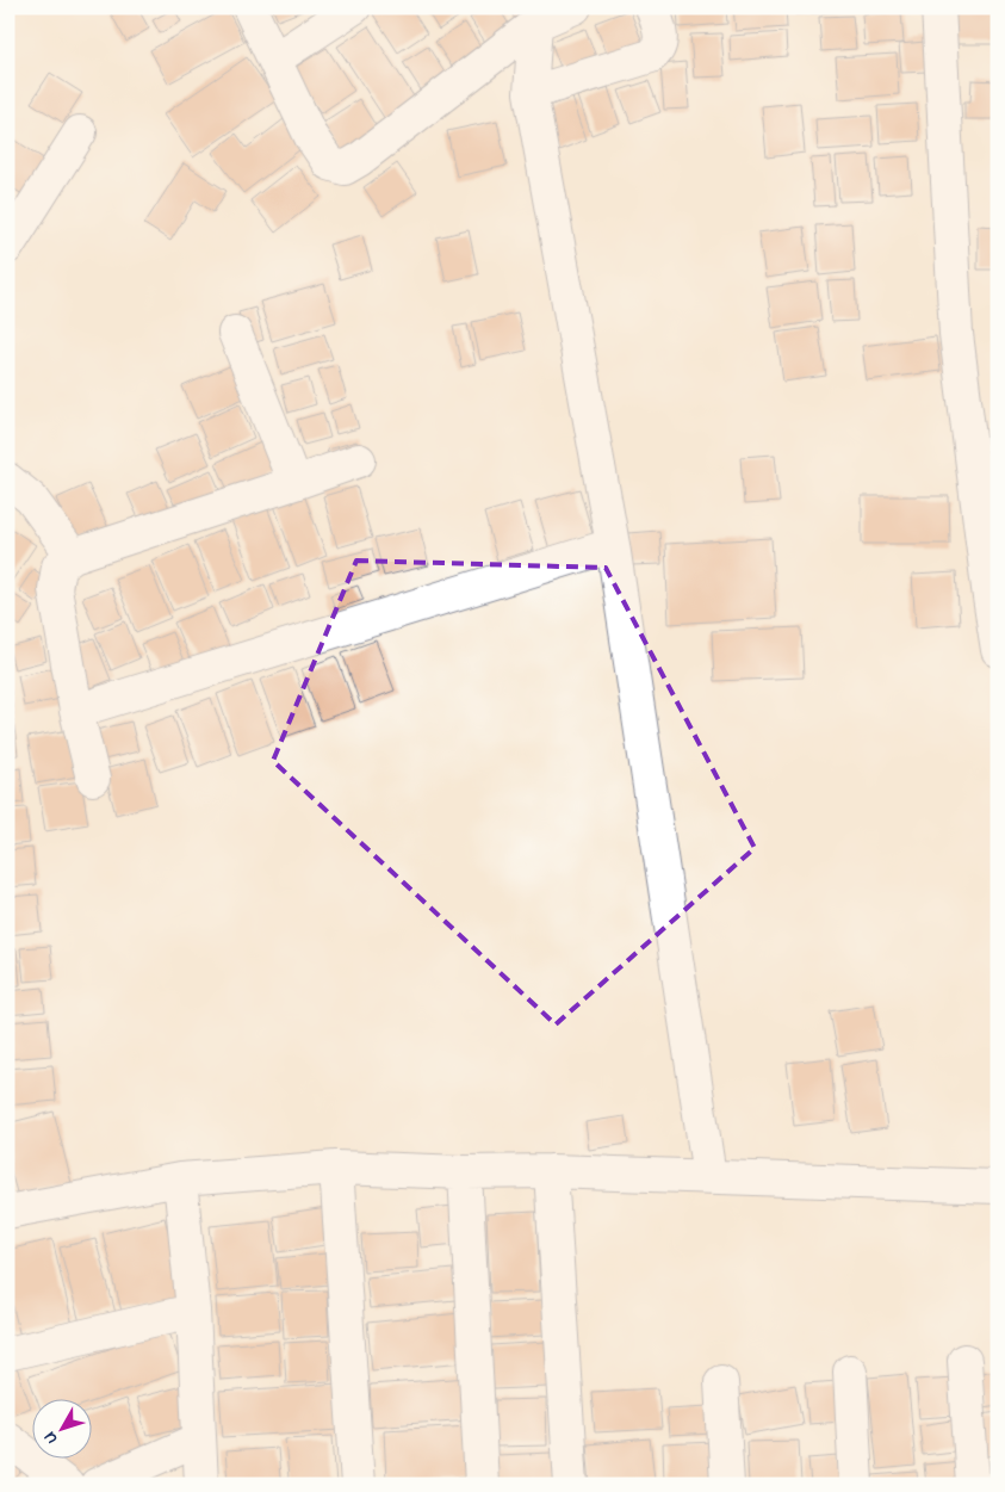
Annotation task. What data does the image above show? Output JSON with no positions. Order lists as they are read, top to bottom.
{
  "north": "bottom left"
}
